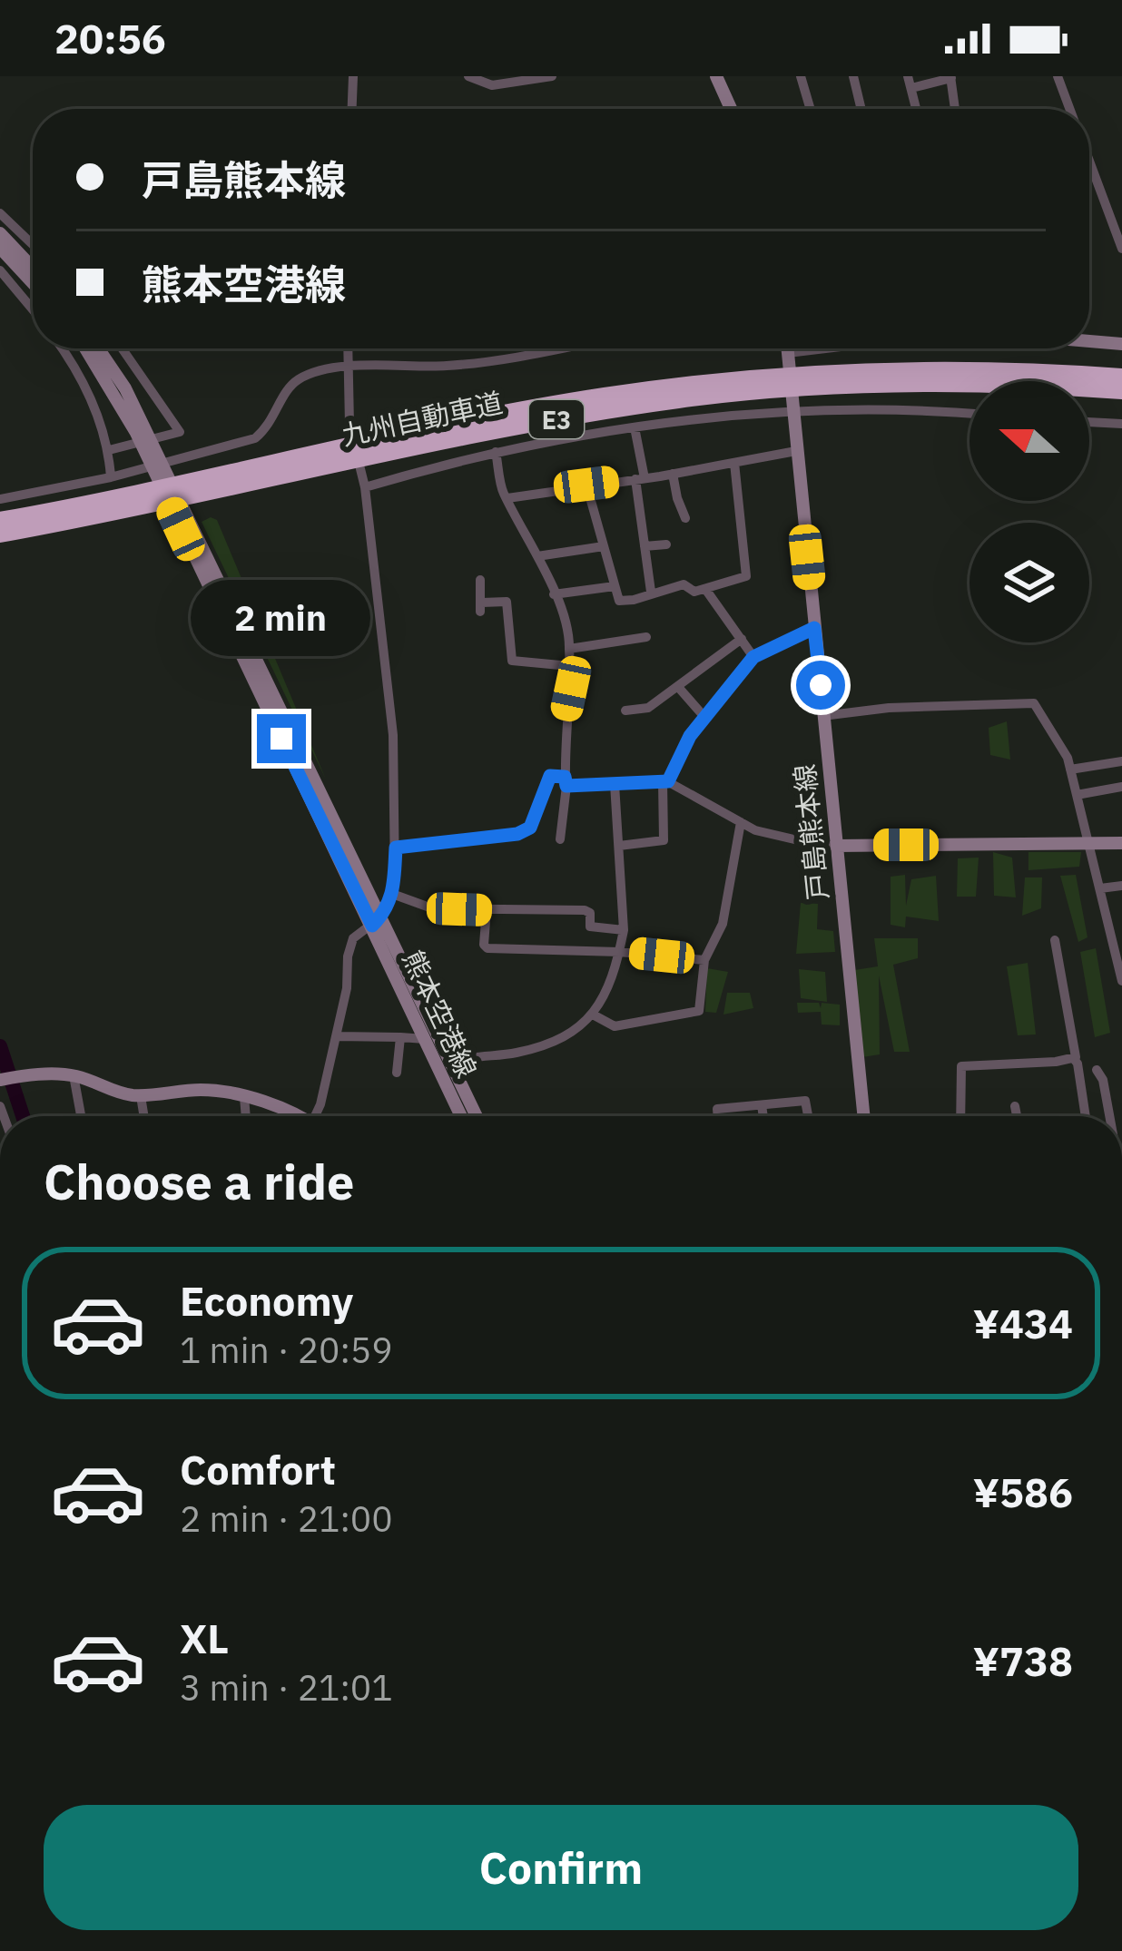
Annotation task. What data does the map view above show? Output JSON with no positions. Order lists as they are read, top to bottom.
{
  "streets": {
    "highway": ["九州自動車道", "E3"],
    "main road": ["戸島熊本線", "熊本空港線"]
  },
  "north": "left",
  "page": {
    "status": "20:56",
    "banner": ["戸島熊本線", "熊本空港線"],
    "bubble": "2 min",
    "heading": "Choose a ride",
    "list": [
      {
        "name": "Economy",
        "note": "1 min · 20:59",
        "value": "¥434"
      },
      {
        "name": "Comfort",
        "note": "2 min · 21:00",
        "value": "¥586"
      },
      {
        "name": "XL",
        "note": "3 min · 21:01",
        "value": "¥738"
      }
    ],
    "buttons": "Confirm"
  }
}
